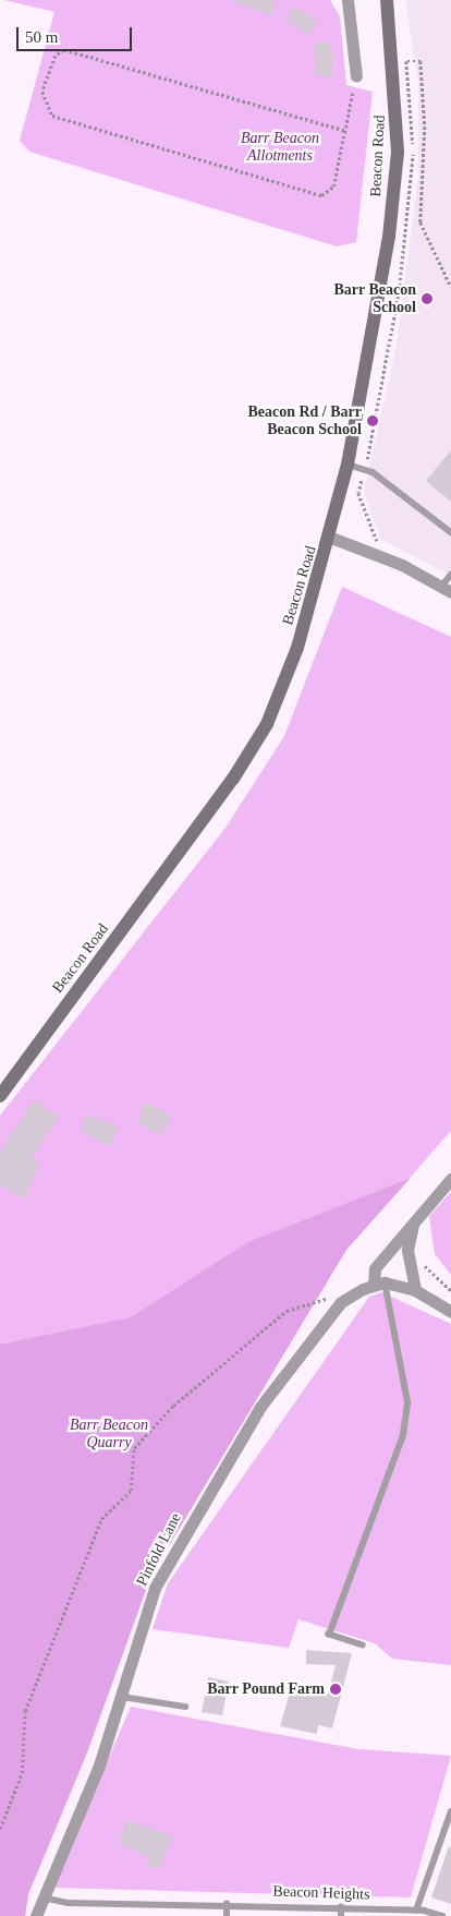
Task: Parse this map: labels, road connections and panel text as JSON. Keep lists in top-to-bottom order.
{
  "streets": {
    "main road": ["Beacon Road"],
    "street": ["Pinfold Lane"],
    "lane": ["Beacon Heights"]
  },
  "crossings": [
    ["Pinfold Lane", "Beacon Heights"]
  ],
  "parks": ["Barr Beacon Allotments", "Barr Beacon Quarry"],
  "places": ["Barr Beacon School", "Beacon Rd / Barr Beacon School", "Barr Pound Farm"],
  "scale_bar": "50 m"
}
